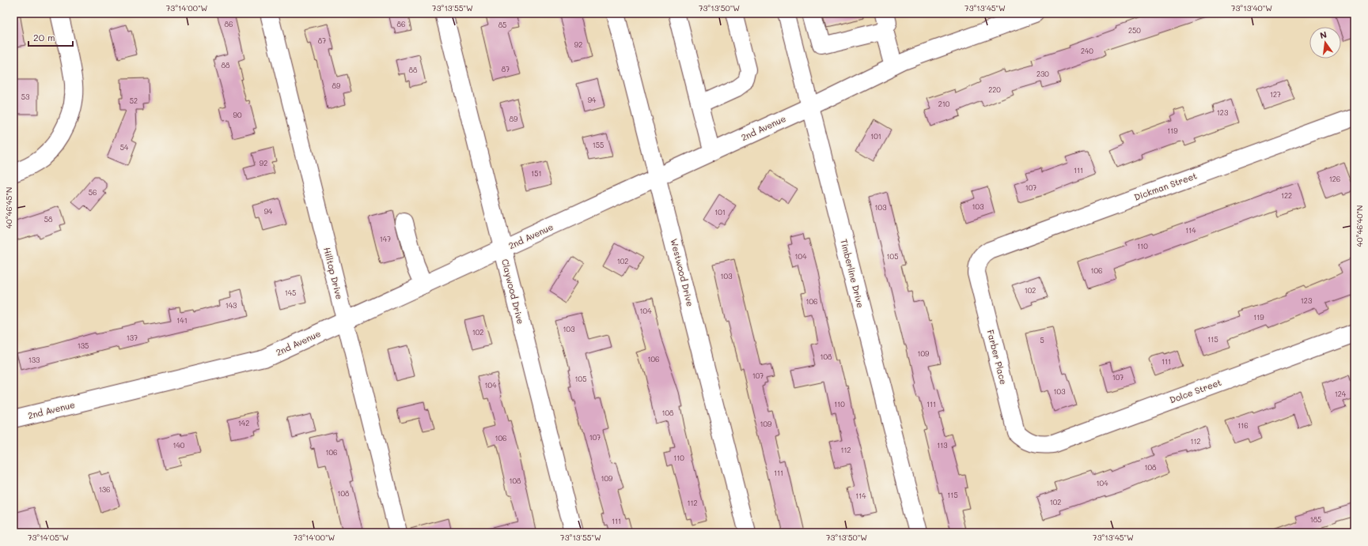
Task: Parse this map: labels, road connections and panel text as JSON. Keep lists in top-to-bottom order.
{
  "streets": {
    "street": [
      "2nd Avenue",
      "Dickman Street",
      "Westwood Drive",
      "Hilltop Drive",
      "Timberline Drive",
      "Claywood Drive",
      "Farber Place",
      "Dolce Street"
    ]
  },
  "crossings": [
    ["2nd Avenue", "Westwood Drive"],
    ["2nd Avenue", "Hilltop Drive"],
    ["2nd Avenue", "Timberline Drive"],
    ["2nd Avenue", "Claywood Drive"],
    ["Dickman Street", "Farber Place"],
    ["Farber Place", "Dolce Street"]
  ],
  "house_numbers": [
    "86",
    "86",
    "85",
    "250",
    "87",
    "92",
    "240",
    "88",
    "87",
    "88",
    "230",
    "89",
    "220",
    "127",
    "53",
    "94",
    "52",
    "210",
    "123",
    "90",
    "89",
    "119",
    "101",
    "155",
    "54",
    "92",
    "111",
    "151",
    "126",
    "107",
    "56",
    "122",
    "103",
    "103",
    "94",
    "101",
    "58",
    "114",
    "147",
    "110",
    "104",
    "105",
    "102",
    "106",
    "103",
    "102",
    "145",
    "123",
    "106",
    "143",
    "104",
    "119",
    "141",
    "103",
    "102",
    "137",
    "115",
    "5",
    "135",
    "109",
    "108",
    "106",
    "133",
    "111",
    "107",
    "107",
    "105",
    "104",
    "103",
    "124",
    "110",
    "111",
    "108",
    "142",
    "109",
    "116",
    "107",
    "106",
    "112",
    "140",
    "113",
    "112",
    "106",
    "110",
    "108",
    "111",
    "109",
    "108",
    "104",
    "136",
    "108",
    "115",
    "114",
    "102",
    "112",
    "185",
    "111"
  ],
  "scale_bar": "20 m",
  "north": "top",
  "coordinates": [
    "73°14'00\"W",
    "73°13'55\"W",
    "73°13'50\"W",
    "73°13'45\"W",
    "73°13'40\"W",
    "40°46'45\"N",
    "40°46'40\"N",
    "73°14'05\"W"
  ]
}
